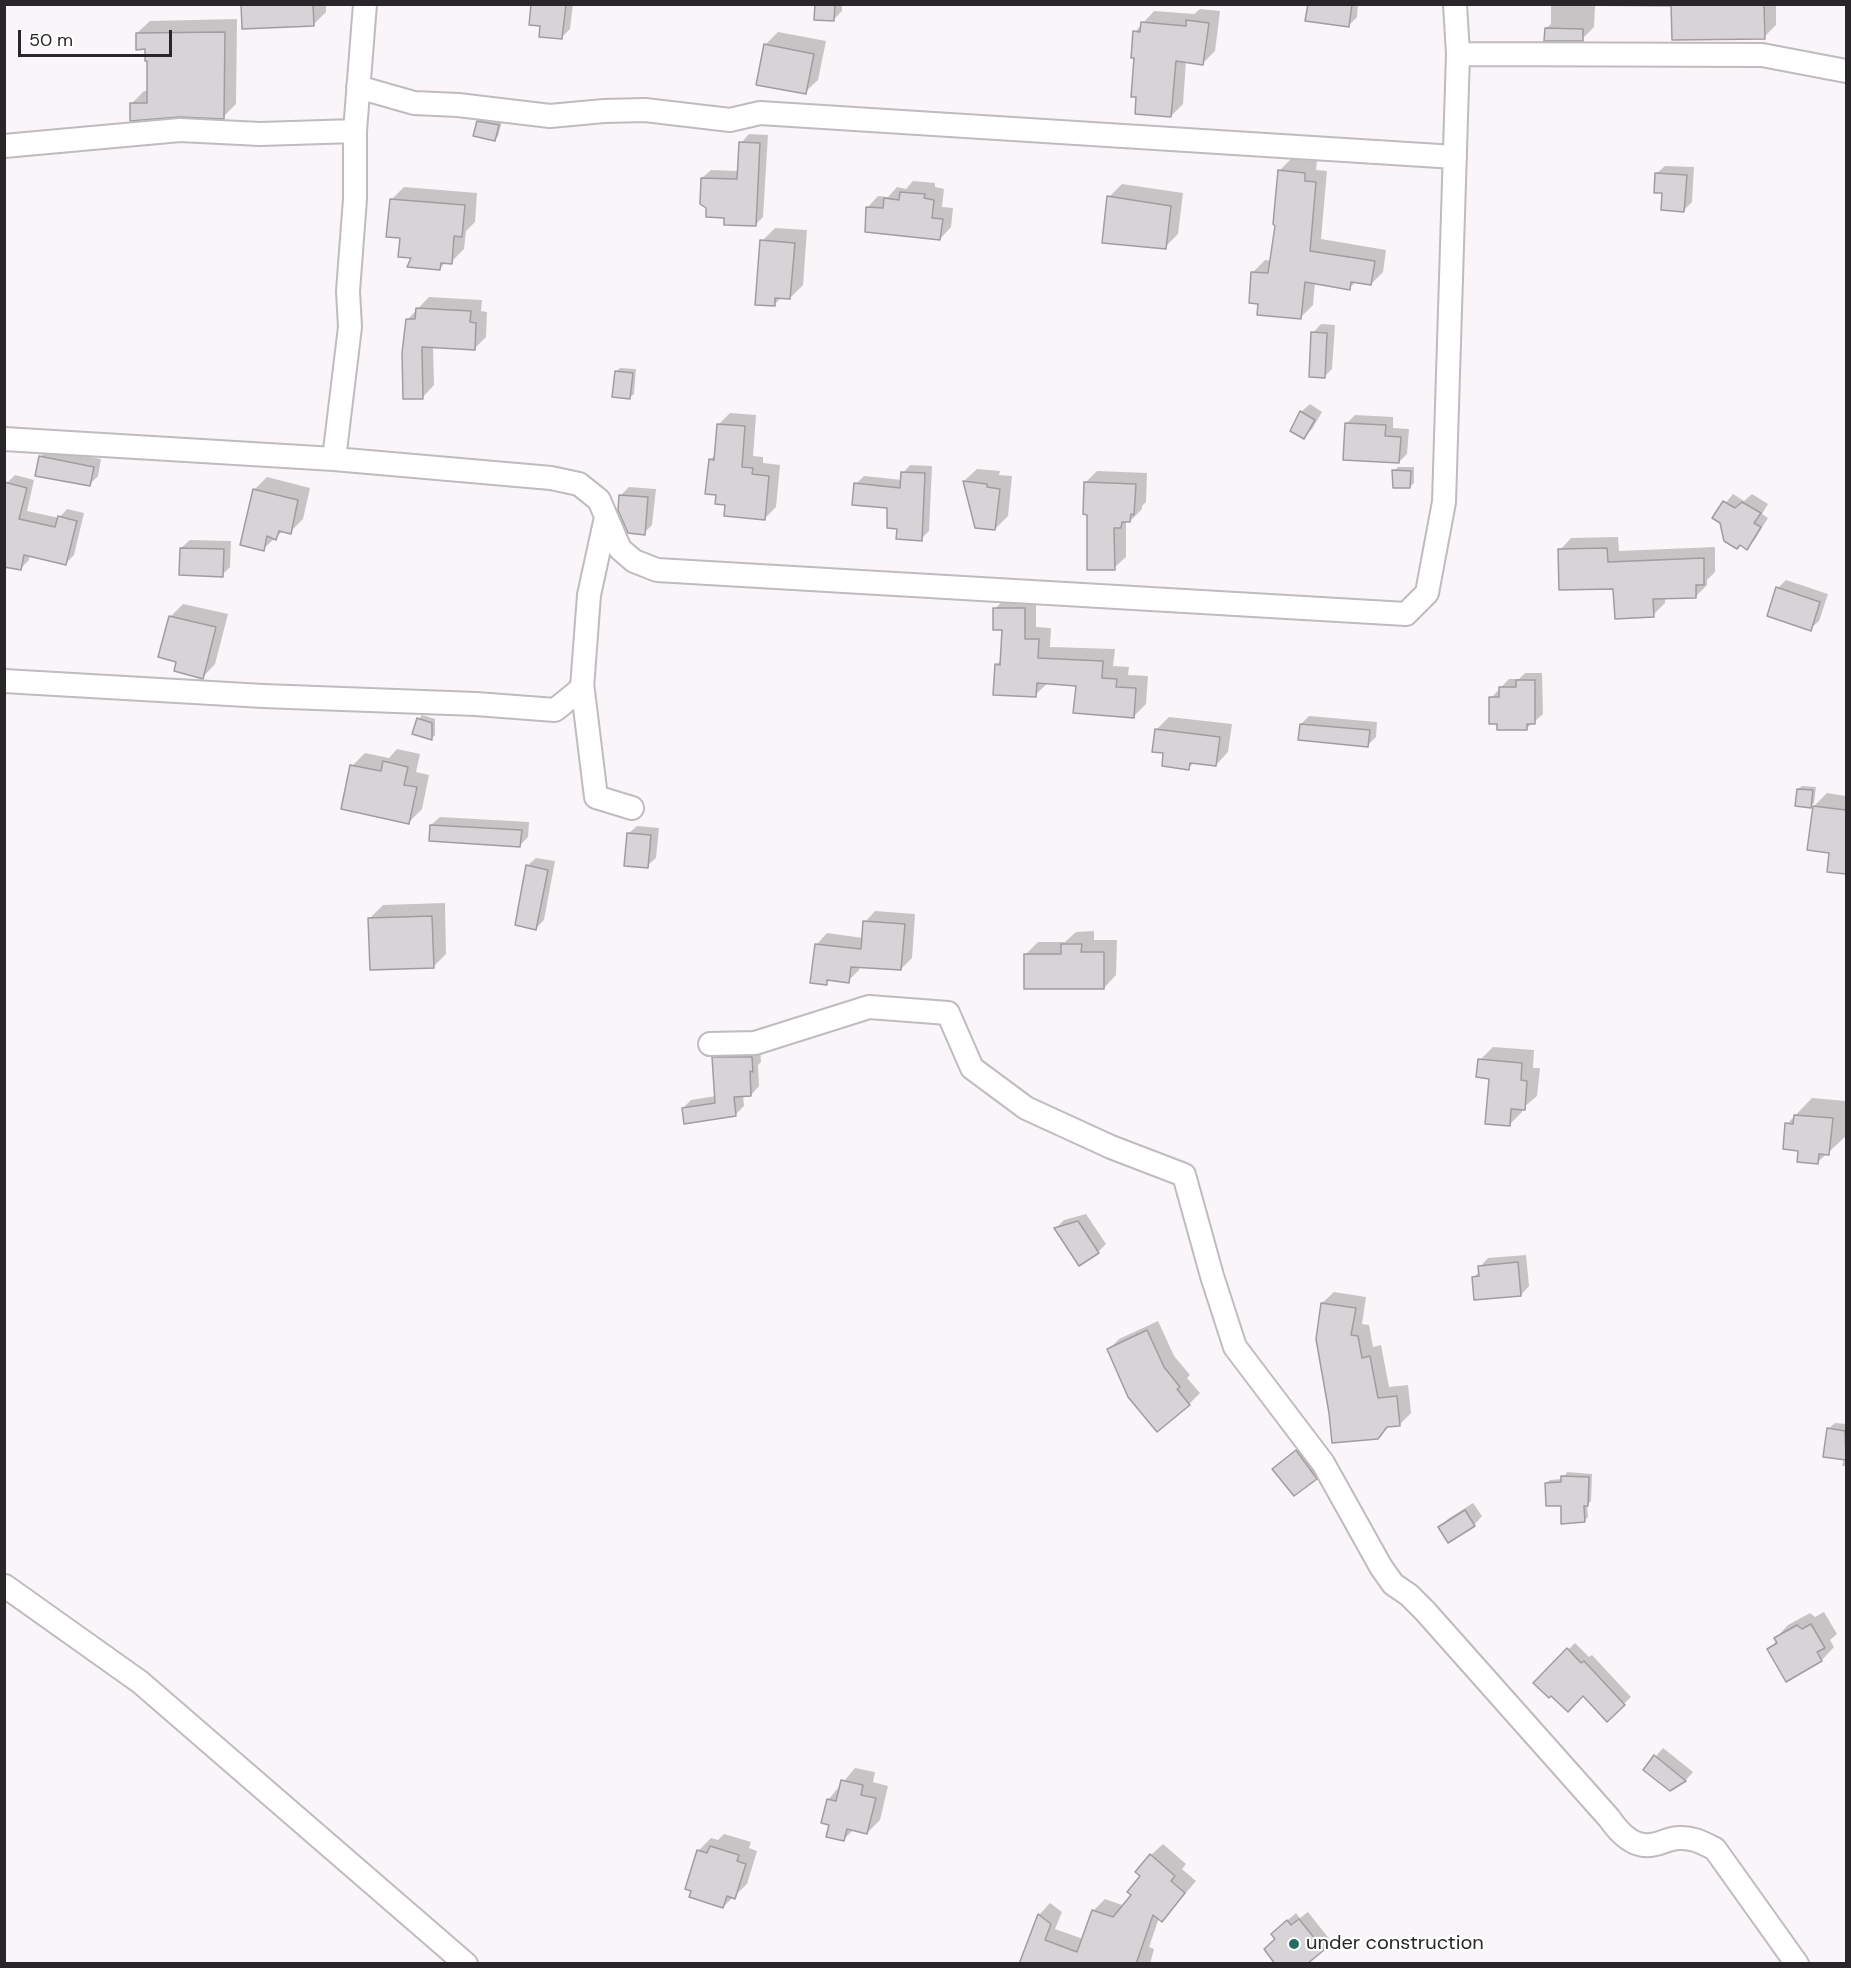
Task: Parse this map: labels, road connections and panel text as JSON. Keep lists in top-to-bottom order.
{
  "places": ["under construction"],
  "scale_bar": "50 m"
}
